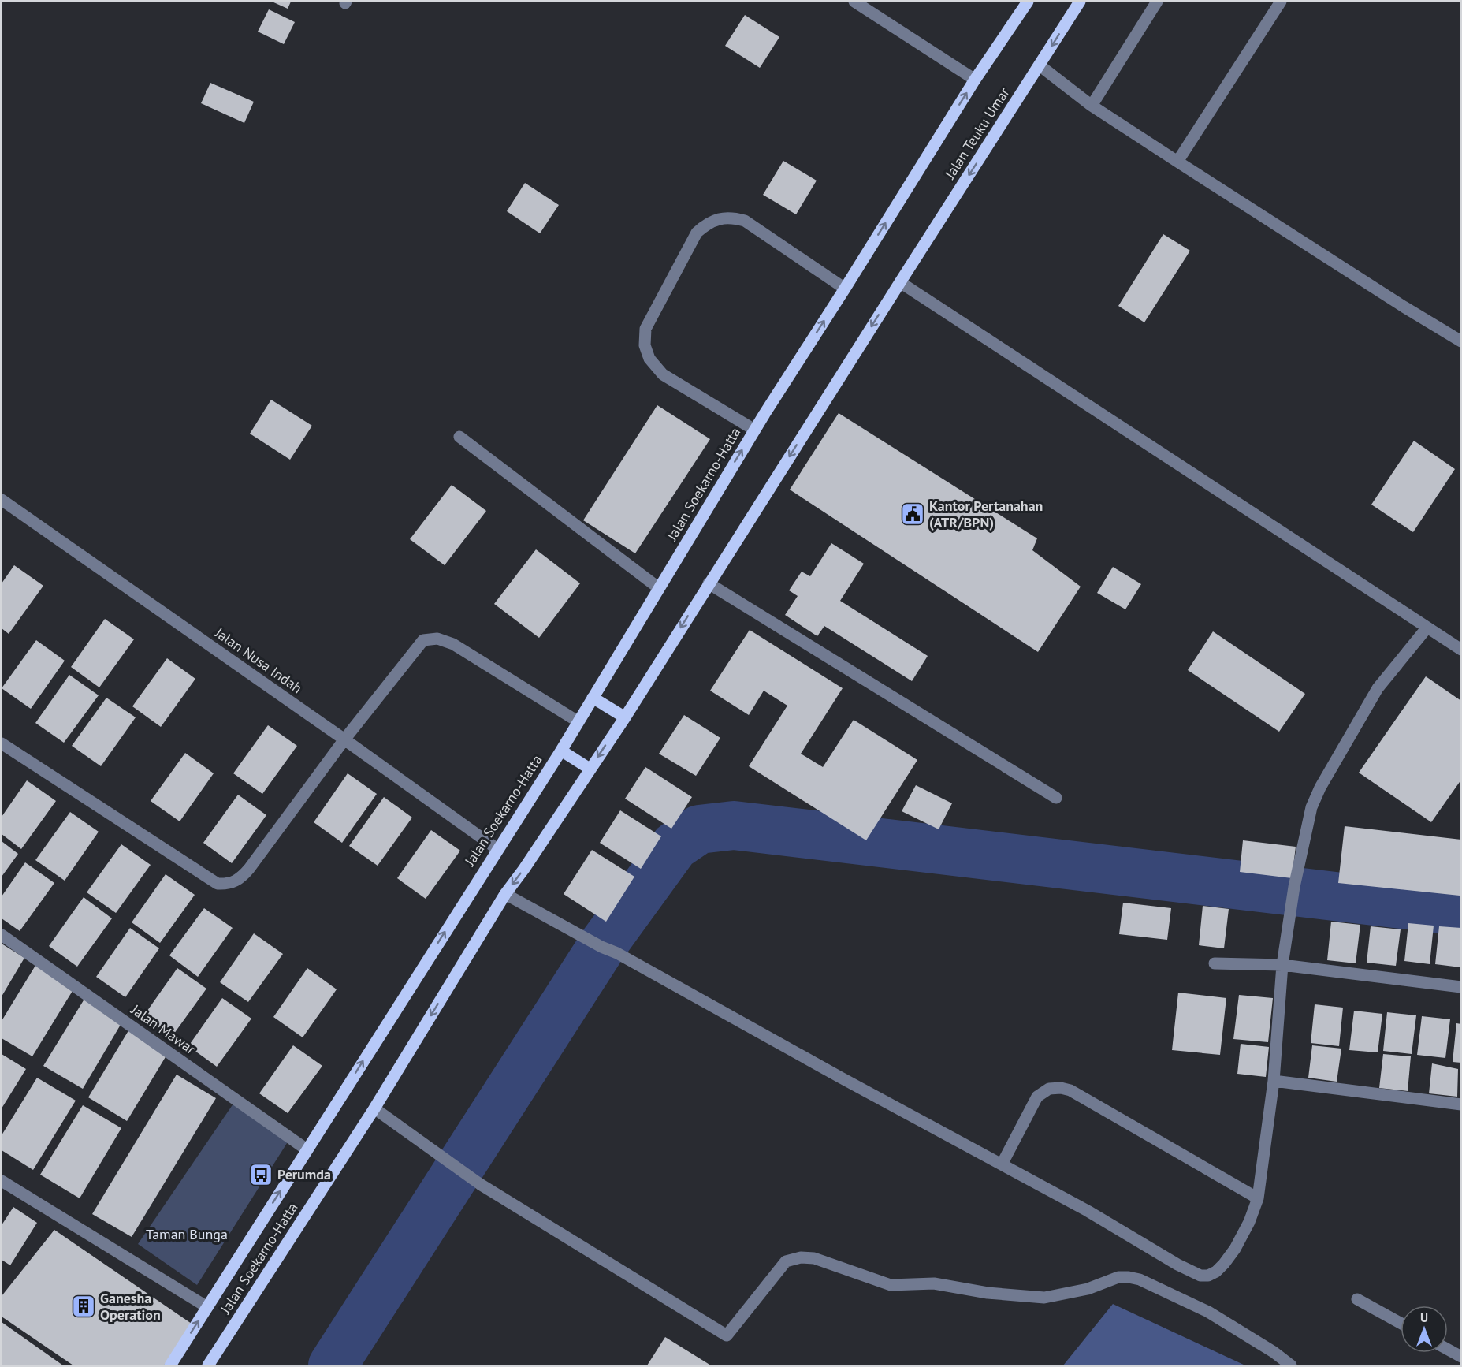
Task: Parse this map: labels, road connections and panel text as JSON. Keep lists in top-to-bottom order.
{
  "streets": {
    "main road": ["Jalan Teuku Umar", "Jalan Soekarno-Hatta"],
    "street": ["Jalan Nusa Indah", "Jalan Mawar"]
  },
  "crossings": [
    ["Jalan Teuku Umar", "Jalan Soekarno-Hatta"],
    ["Jalan Soekarno-Hatta", "Jalan Nusa Indah"],
    ["Jalan Soekarno-Hatta", "Jalan Mawar"]
  ],
  "parks": ["Taman Bunga"],
  "places": {
    "public building": ["Kantor Pertanahan (ATR/BPN)"],
    "bus stop": ["Perumda"],
    "building": ["Ganesha Operation"]
  },
  "north": "top"
}
